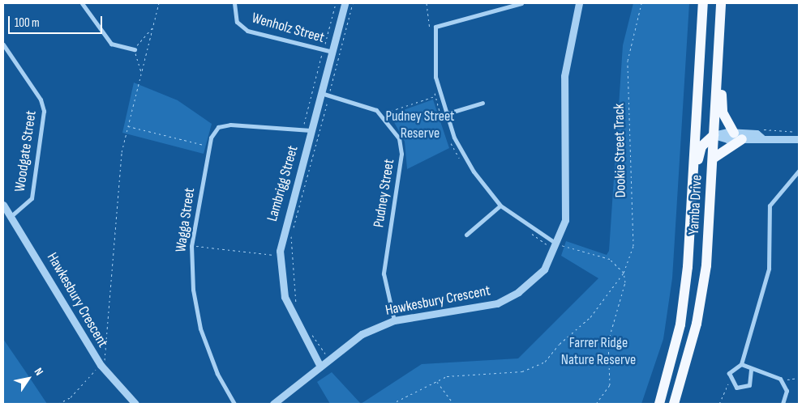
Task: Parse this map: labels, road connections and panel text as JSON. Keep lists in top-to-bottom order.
{
  "streets": {
    "main road": ["Yamba Drive"],
    "street": [
      "Wenholz Street",
      "Woodgate Street",
      "Lambrigg Street",
      "Pudney Street",
      "Wagga Street",
      "Hawkesbury Crescent"
    ],
    "path": ["Dookie Street Track"]
  },
  "crossings": [
    ["Wenholz Street", "Lambrigg Street"],
    ["Woodgate Street", "Hawkesbury Crescent"],
    ["Lambrigg Street", "Pudney Street"],
    ["Lambrigg Street", "Wagga Street"],
    ["Lambrigg Street", "Hawkesbury Crescent"],
    ["Pudney Street", "Hawkesbury Crescent"]
  ],
  "parks": ["Pudney Street Reserve", "Farrer Ridge Nature Reserve"],
  "scale_bar": "100 m",
  "north": "top right"
}
